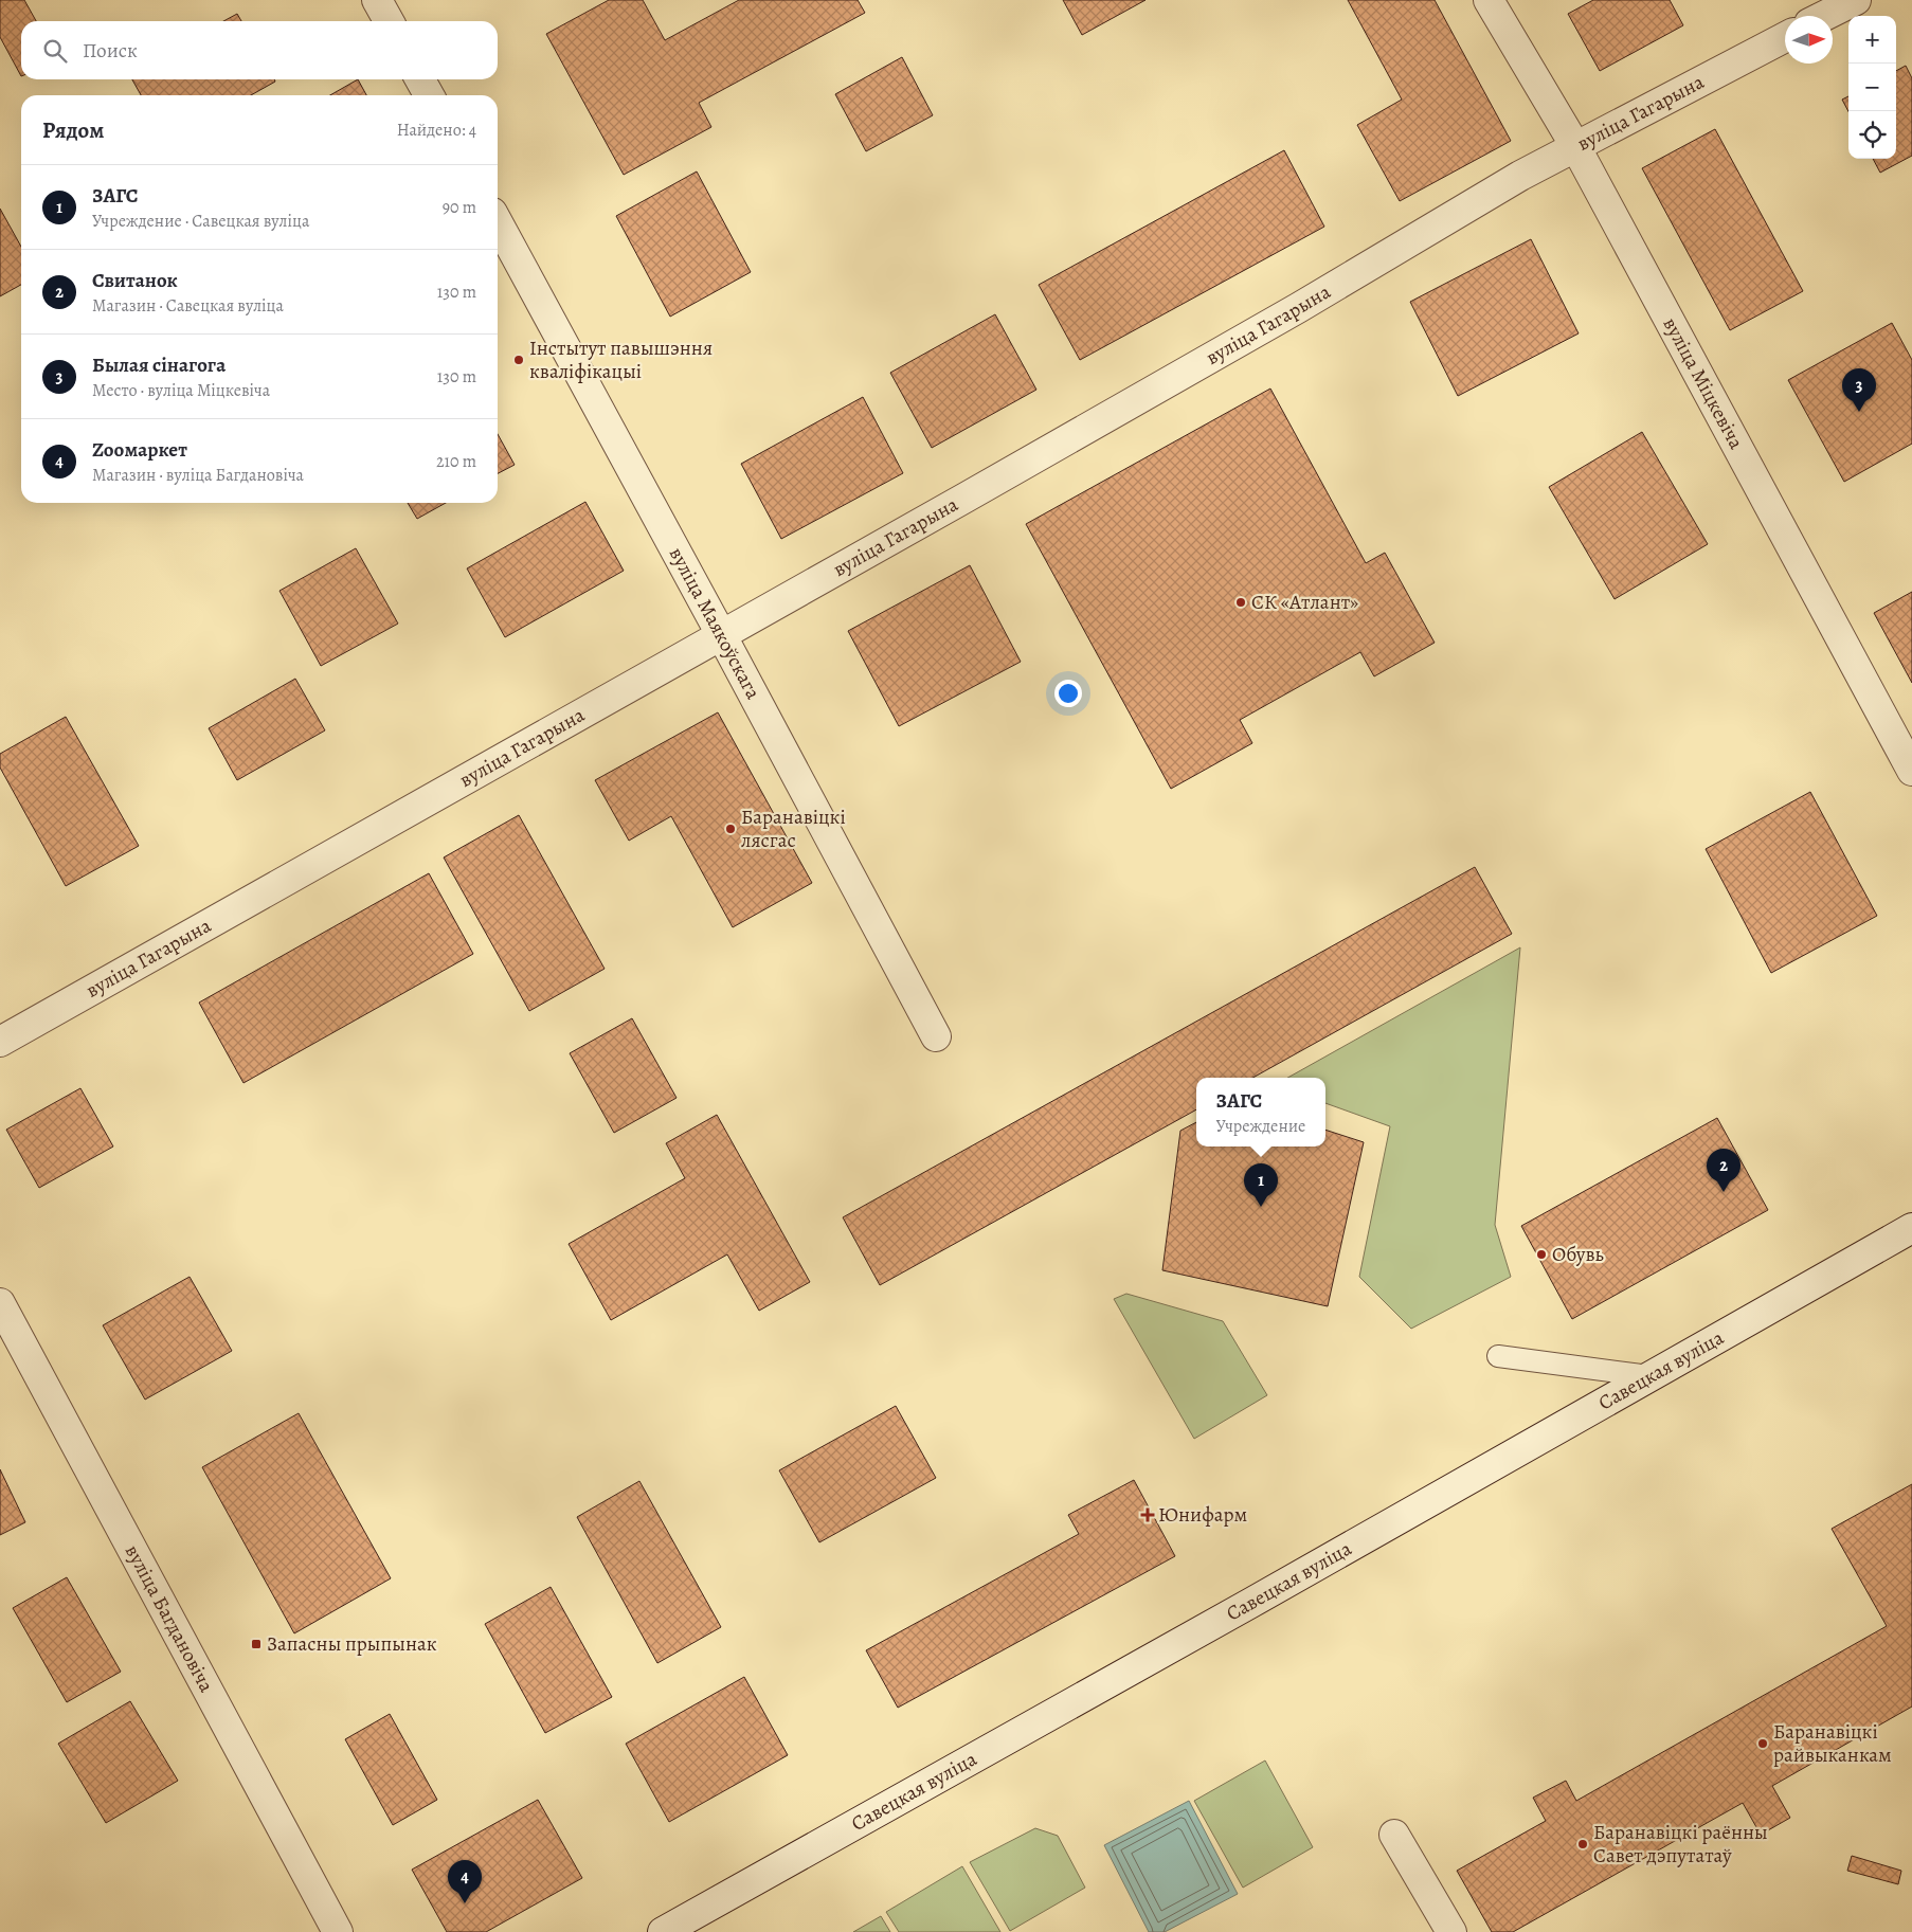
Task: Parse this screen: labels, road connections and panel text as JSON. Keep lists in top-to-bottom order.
{
  "streets": {
    "street": [
      "вуліца Гагарына",
      "вуліца Міцкевіча",
      "вуліца Маякоўскага",
      "Савецкая вуліца",
      "вуліца Багдановіча"
    ]
  },
  "crossings": [
    ["вуліца Гагарына", "вуліца Міцкевіча"],
    ["вуліца Гагарына", "вуліца Маякоўскага"]
  ],
  "places": {
    "other": [
      "Інстытут павышэння кваліфікацыі",
      "СК «Атлант»",
      "Баранавіцкі лясгас",
      "Обувь",
      "Баранавіцкі райвыканкам",
      "Баранавіцкі раённы Савет дэпутатаў"
    ],
    "health": ["Юнифарм"],
    "transit": ["Запасны прыпынак"]
  },
  "north": "right",
  "page": {
    "map_buttons": ["+", "−"],
    "search": "Поиск",
    "heading": ["Рядом", "Найдено: 4"],
    "list": [
      {
        "mark": "1",
        "name": "ЗАГС",
        "note": "Учреждение · Савецкая вуліца",
        "value": "90 m"
      },
      {
        "mark": "2",
        "name": "Свитанок",
        "note": "Магазин · Савецкая вуліца",
        "value": "130 m"
      },
      {
        "mark": "3",
        "name": "Былая сінагога",
        "note": "Место · вуліца Міцкевіча",
        "value": "130 m"
      },
      {
        "mark": "4",
        "name": "Zooмаркет",
        "note": "Магазин · вуліца Багдановіча",
        "value": "210 m"
      }
    ],
    "pins": [
      "3",
      "2",
      "1",
      "4"
    ],
    "popup": ["ЗАГС", "Учреждение"]
  }
}
